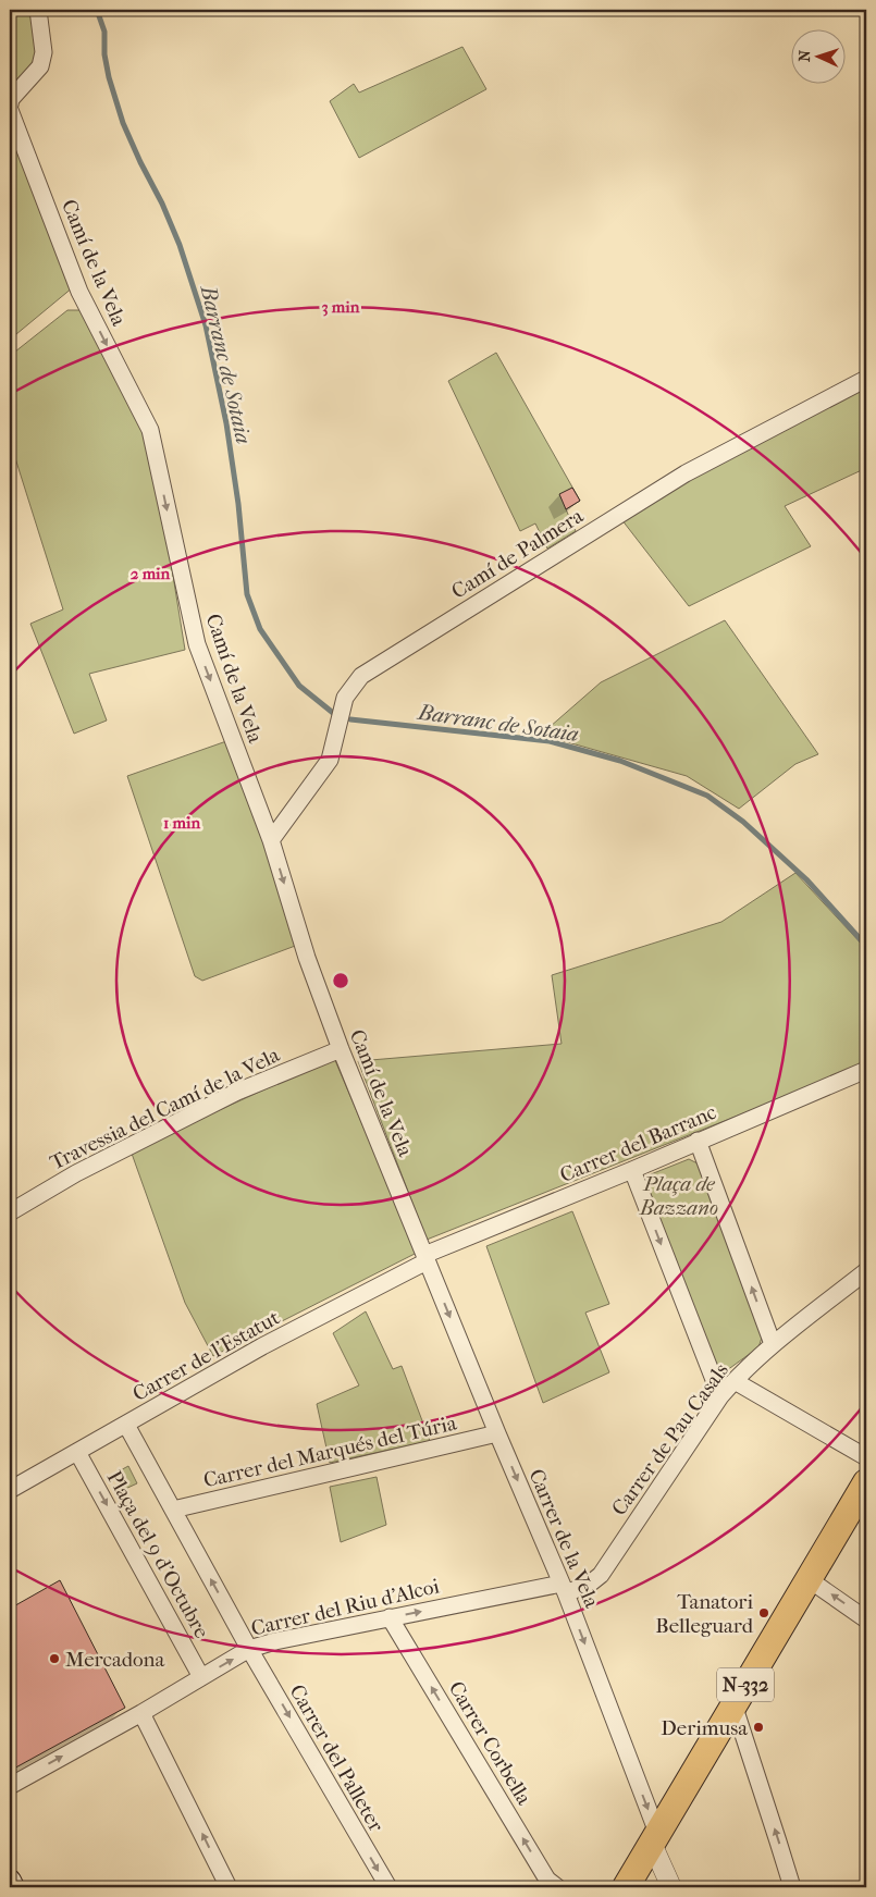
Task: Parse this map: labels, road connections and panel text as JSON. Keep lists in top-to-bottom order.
{
  "streets": {
    "highway": ["N-332"],
    "street": [
      "Camí de la Vela",
      "Camí de Palmera",
      "Travessia del Camí de la Vela",
      "Carrer del Barranc",
      "Carrer de l'Estatut",
      "Carrer de Pau Casals",
      "Carrer del Marqués del Túria",
      "Carrer de la Vela",
      "Plaça del 9 d'Octubre",
      "Carrer del Riu d'Alcoi",
      "Carrer Corbella",
      "Carrer del Palleter"
    ]
  },
  "crossings": [
    ["Camí de la Vela", "Camí de Palmera"],
    ["Camí de la Vela", "Travessia del Camí de la Vela"],
    ["Camí de la Vela", "Carrer del Barranc"],
    ["Camí de la Vela", "Carrer de l'Estatut"],
    ["Camí de la Vela", "Carrer de la Vela"],
    ["Carrer del Barranc", "Carrer de l'Estatut"],
    ["Carrer del Barranc", "Carrer de la Vela"],
    ["Carrer de l'Estatut", "Carrer de la Vela"],
    ["Carrer de l'Estatut", "Plaça del 9 d'Octubre"],
    ["Carrer de Pau Casals", "Carrer de la Vela"],
    ["Carrer de Pau Casals", "Carrer del Riu d'Alcoi"],
    ["Carrer del Marqués del Túria", "Carrer de la Vela"],
    ["Carrer del Marqués del Túria", "Plaça del 9 d'Octubre"],
    ["Carrer de la Vela", "Carrer del Riu d'Alcoi"],
    ["Carrer de la Vela", "N-332"],
    ["Plaça del 9 d'Octubre", "Carrer del Riu d'Alcoi"],
    ["Plaça del 9 d'Octubre", "Carrer del Palleter"],
    ["Carrer del Riu d'Alcoi", "Carrer Corbella"],
    ["Carrer del Riu d'Alcoi", "Carrer del Palleter"]
  ],
  "one_way": [
    "Camí de la Vela",
    "Carrer de la Vela",
    "Carrer del Riu d'Alcoi",
    "Carrer Corbella"
  ],
  "water": ["Barranc de Sotaia"],
  "parks": ["Plaça de Bazzano"],
  "places": ["Tanatori Belleguard", "Mercadona", "Derimusa"],
  "north": "left",
  "rings": ["3 min", "2 min", "1 min"]
}
